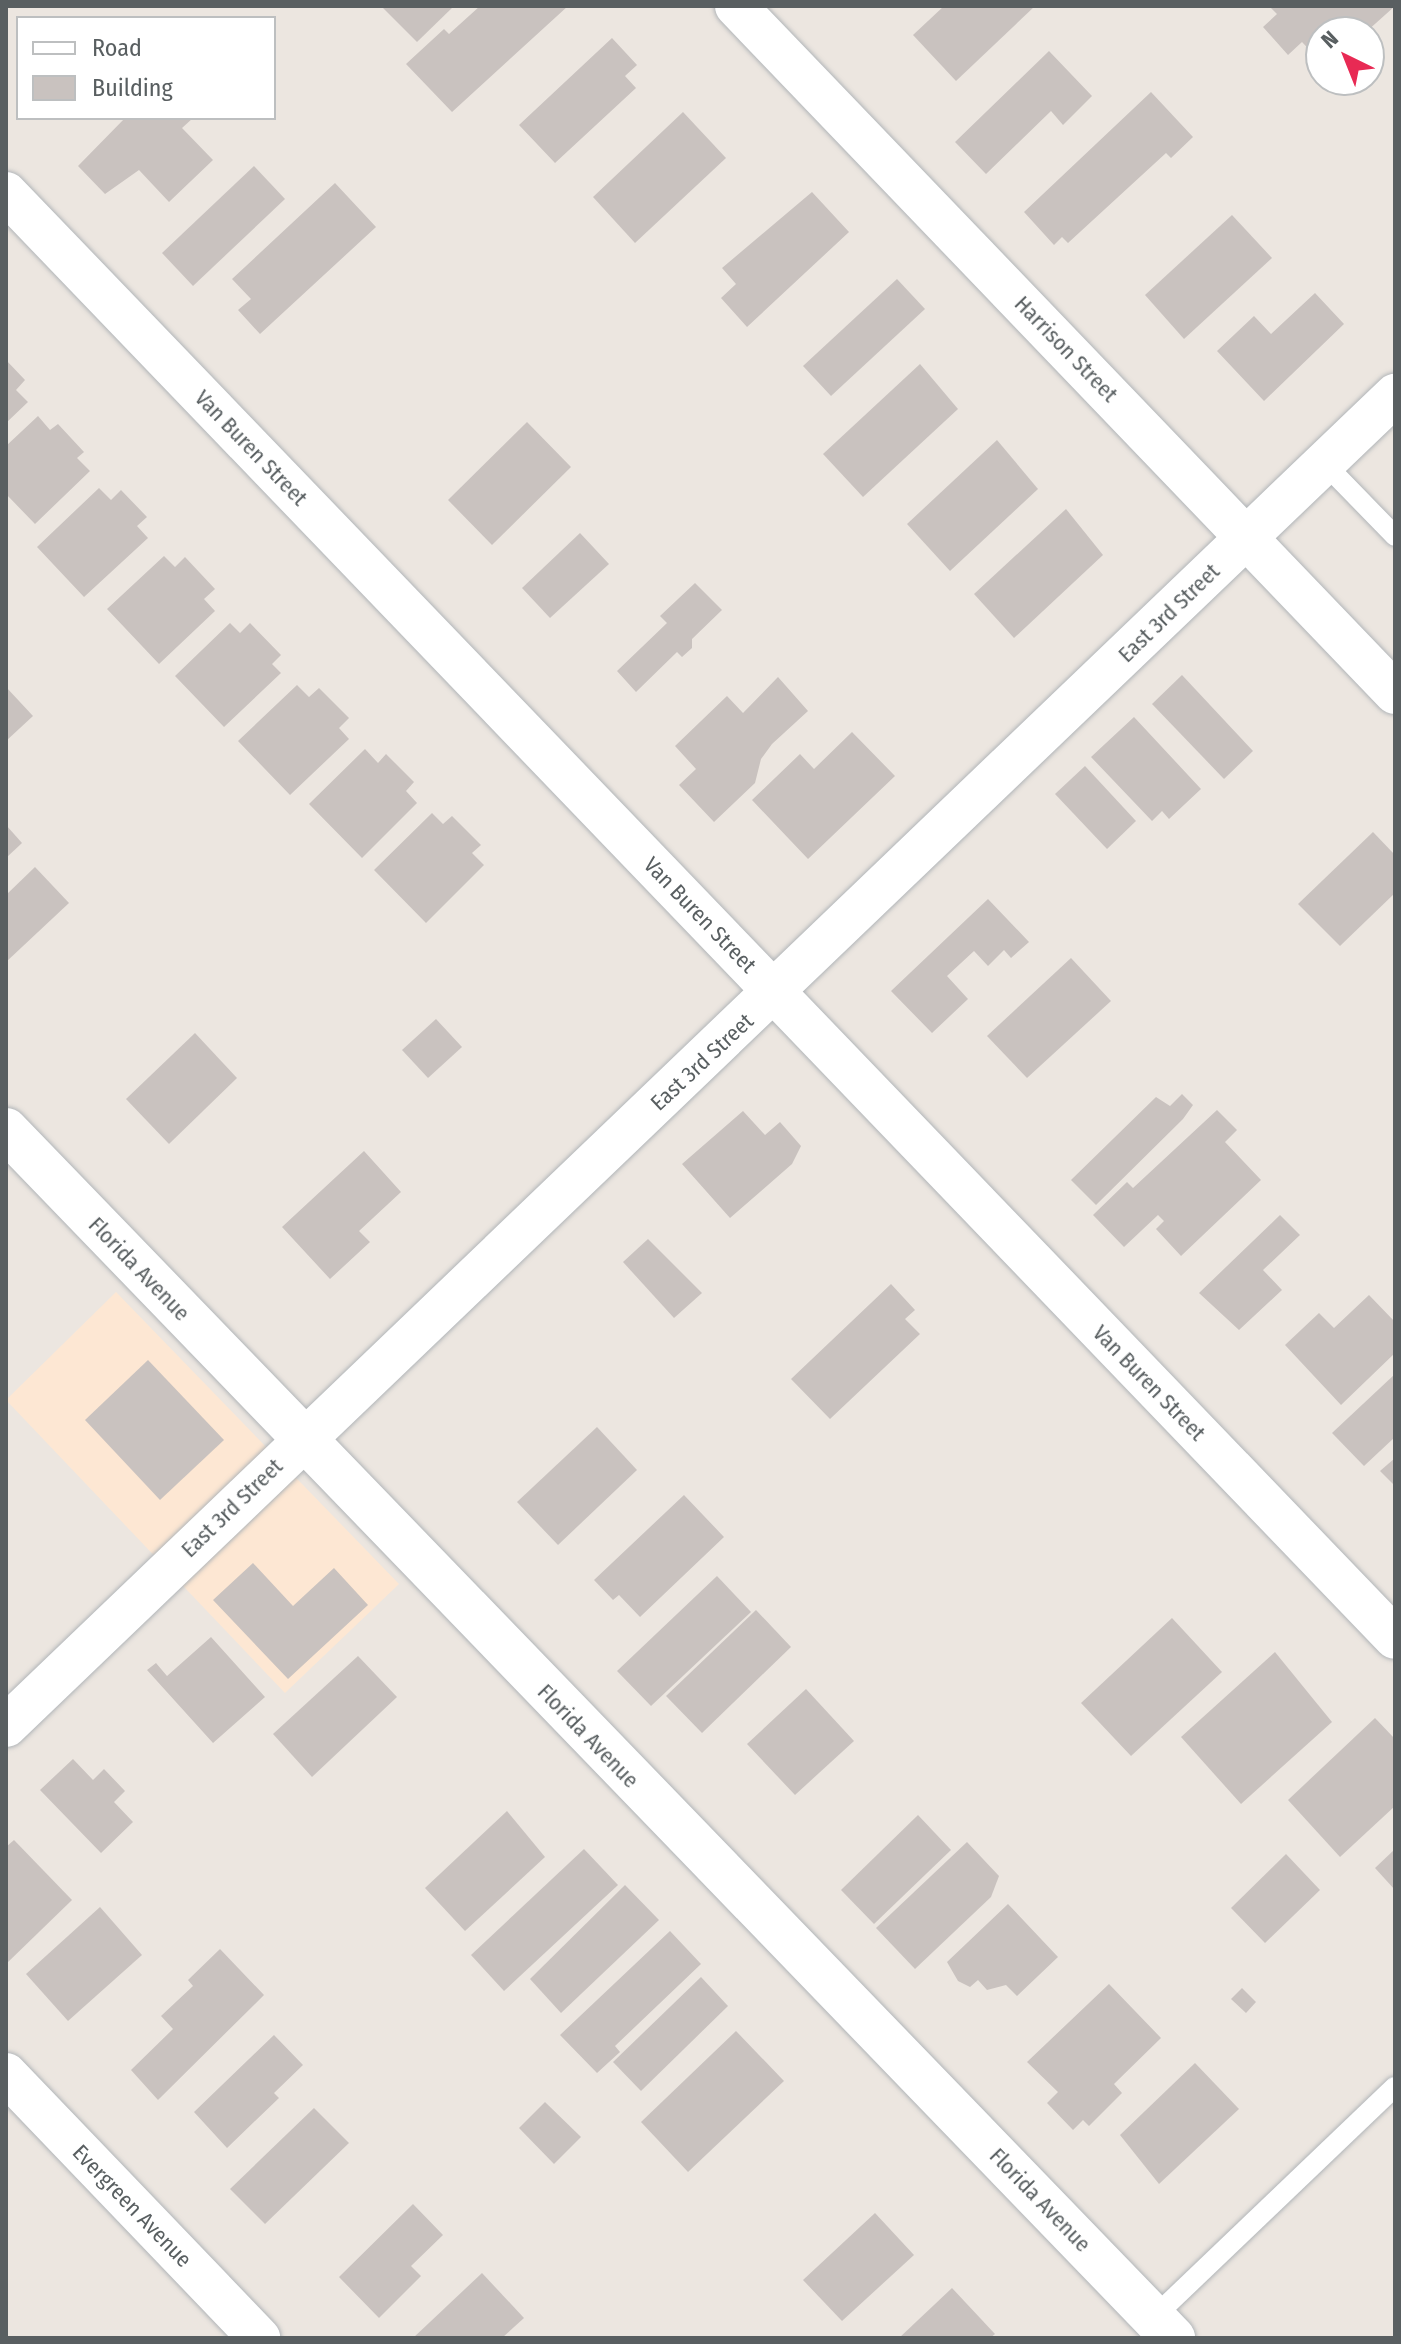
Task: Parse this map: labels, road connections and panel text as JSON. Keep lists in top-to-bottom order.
{
  "streets": {
    "street": [
      "Harrison Street",
      "Van Buren Street",
      "East 3rd Street",
      "Florida Avenue",
      "Evergreen Avenue"
    ]
  },
  "crossings": [
    ["Harrison Street", "East 3rd Street"],
    ["Van Buren Street", "East 3rd Street"],
    ["East 3rd Street", "Florida Avenue"]
  ],
  "legend": ["Road", "Building"],
  "north": "top left"
}
